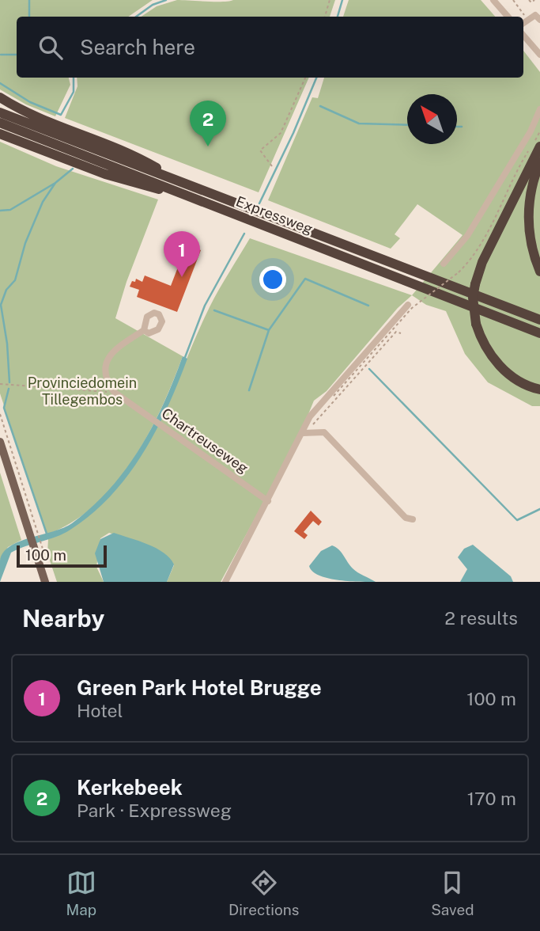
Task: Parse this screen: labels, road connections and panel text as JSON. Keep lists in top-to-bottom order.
{
  "streets": {
    "highway": ["Expressweg"],
    "street": ["Chartreuseweg"]
  },
  "parks": ["Provinciedomein Tillegembos"],
  "scale_bar": "100 m",
  "north": "top left",
  "page": {
    "search": "Search here",
    "pins": ["2", "1"],
    "scale": "100 m",
    "heading": ["Nearby", "2 results"],
    "list": [
      {
        "mark": "1",
        "name": "Green Park Hotel Brugge",
        "note": "Hotel",
        "value": "100 m"
      },
      {
        "mark": "2",
        "name": "Kerkebeek",
        "note": "Park · Expressweg",
        "value": "170 m"
      }
    ],
    "nav": ["Map", "Directions", "Saved"]
  }
}
